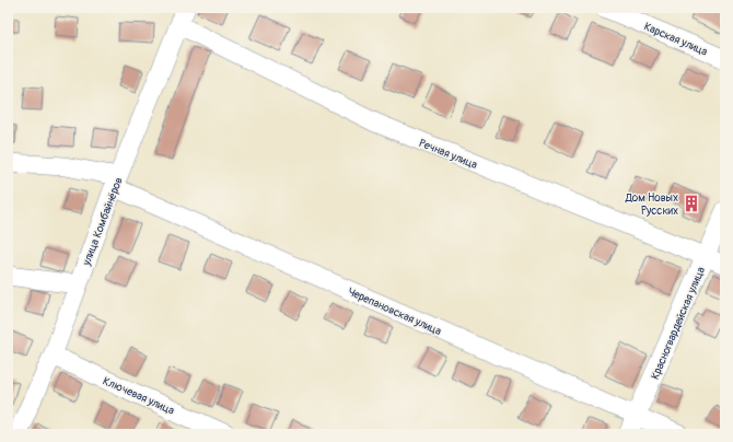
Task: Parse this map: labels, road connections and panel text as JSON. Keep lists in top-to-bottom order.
{
  "streets": {
    "street": [
      "Карская улица",
      "Речная улица",
      "улица Комбайнёров",
      "Черепановская улица",
      "Красногвардейская улица",
      "Ключевая улица"
    ]
  },
  "crossings": [
    ["Речная улица", "улица Комбайнёров"],
    ["Речная улица", "Красногвардейская улица"],
    ["улица Комбайнёров", "Черепановская улица"],
    ["улица Комбайнёров", "Ключевая улица"],
    ["Черепановская улица", "Красногвардейская улица"]
  ],
  "places": {
    "building": ["Дом Новых Русских"]
  }
}
